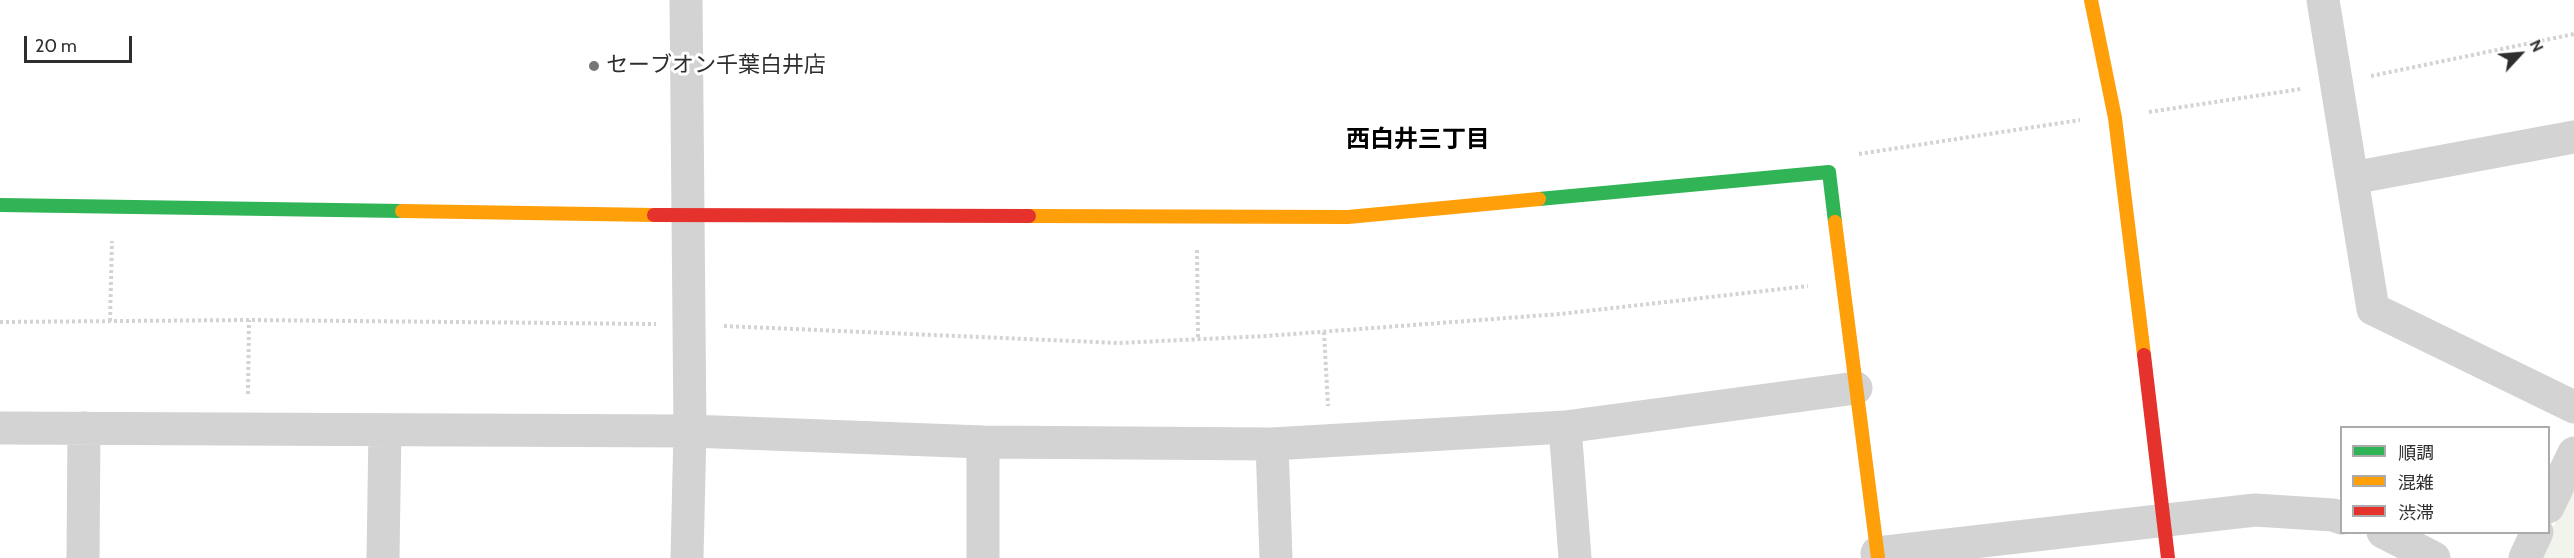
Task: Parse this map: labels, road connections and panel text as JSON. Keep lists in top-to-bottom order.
{
  "districts": ["西白井三丁目"],
  "places": ["セーブオン千葉白井店"],
  "legend": ["順調", "混雑", "渋滞"],
  "scale_bar": "20 m",
  "north": "top right"
}
